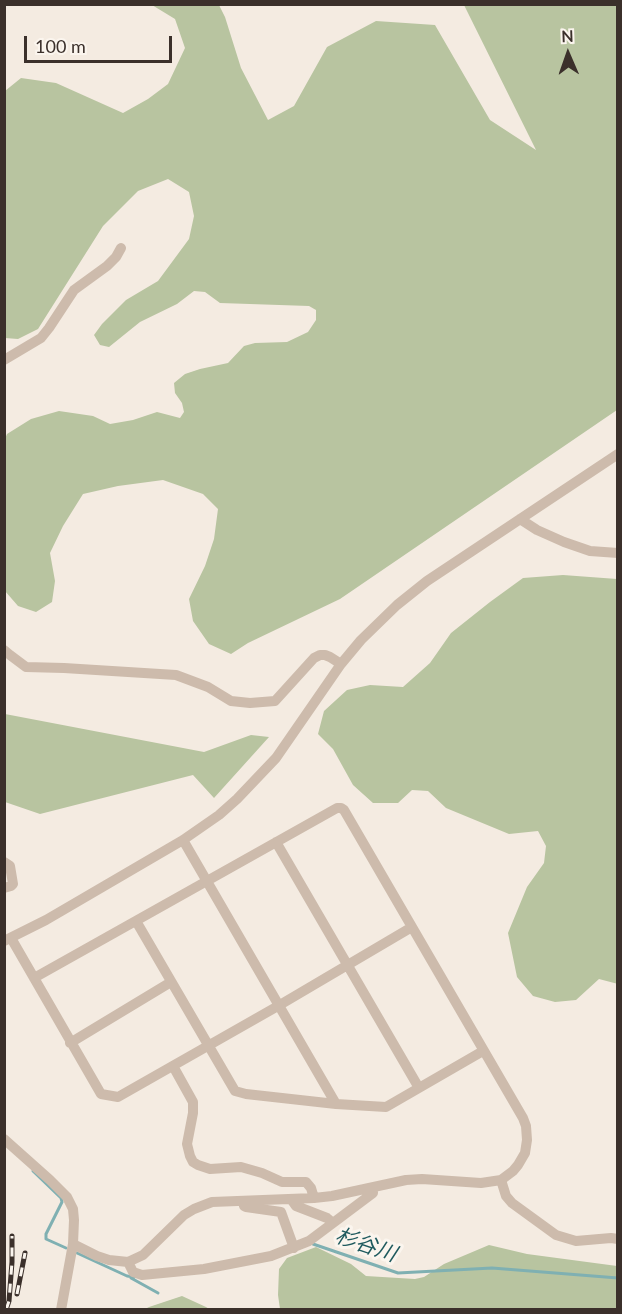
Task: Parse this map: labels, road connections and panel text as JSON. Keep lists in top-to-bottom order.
{
  "water": ["杉谷川"],
  "scale_bar": "100 m",
  "north": "top"
}
